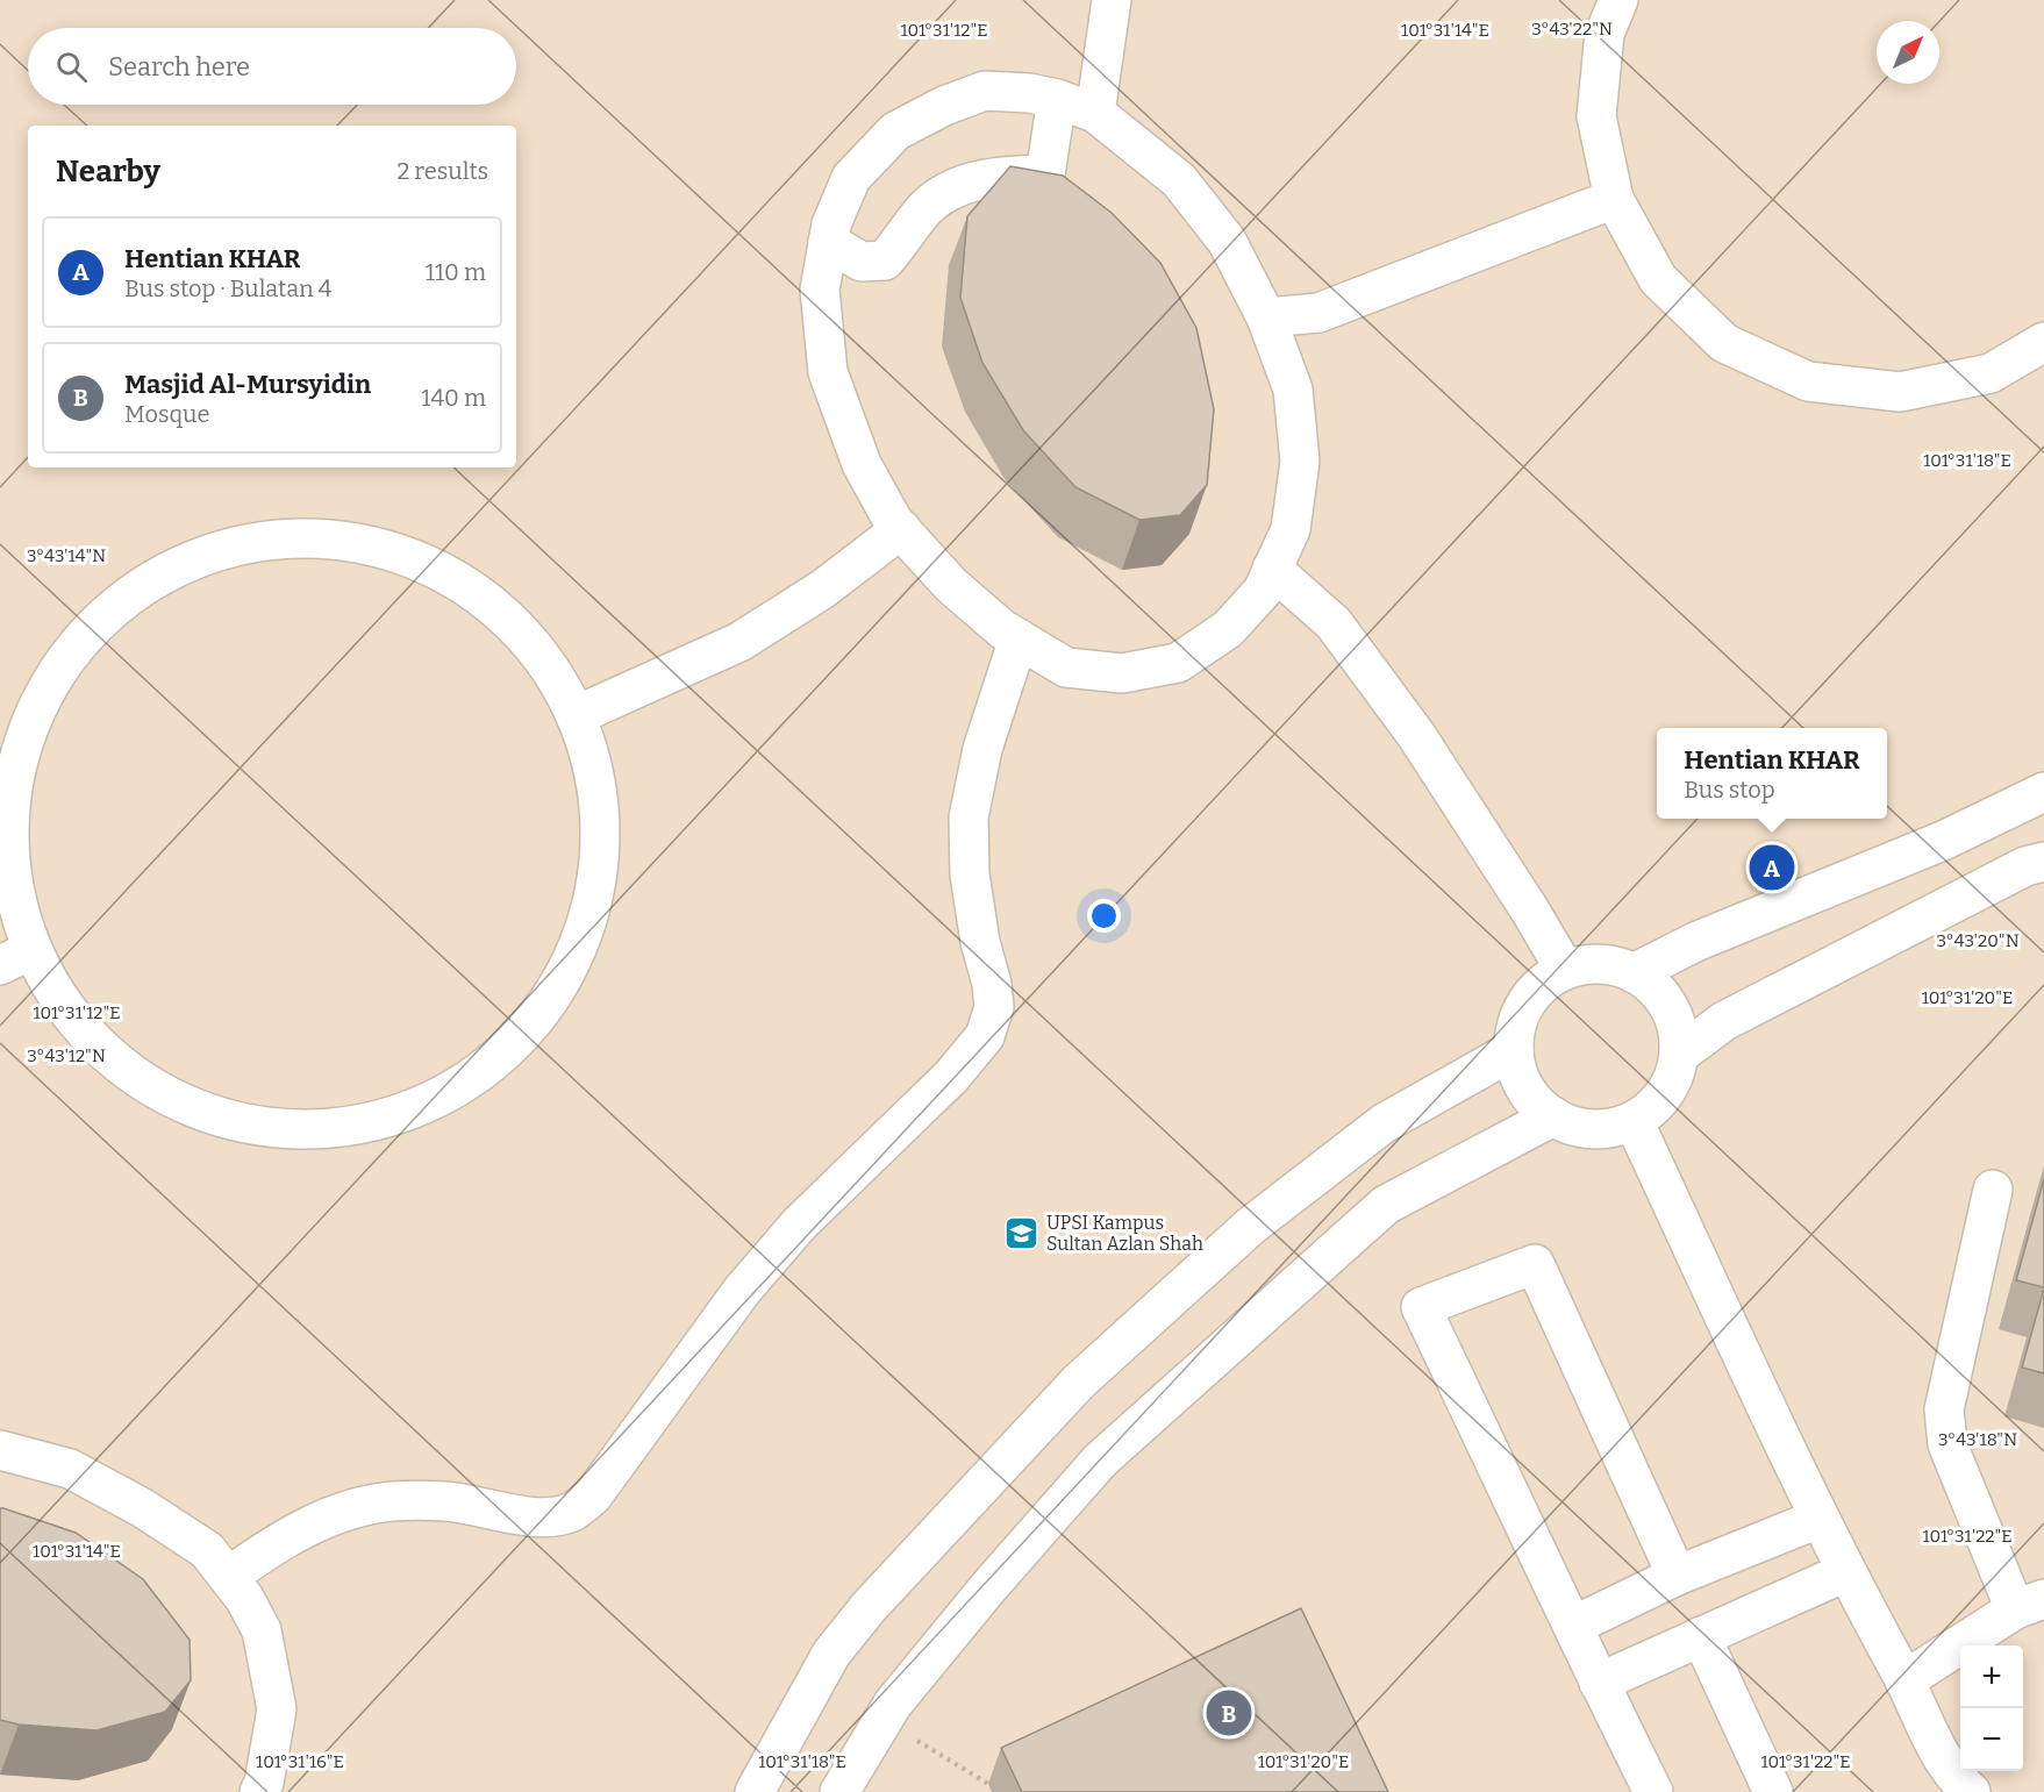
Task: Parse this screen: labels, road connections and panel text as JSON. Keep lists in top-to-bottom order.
{
  "places": {
    "school or university": ["UPSI Kampus Sultan Azlan Shah"]
  },
  "north": "top right",
  "page": {
    "search": "Search here",
    "heading": ["Nearby", "2 results"],
    "list": [
      {
        "mark": "A",
        "name": "Hentian KHAR",
        "note": "Bus stop · Bulatan 4",
        "value": "110 m"
      },
      {
        "mark": "B",
        "name": "Masjid Al-Mursyidin",
        "note": "Mosque",
        "value": "140 m"
      }
    ],
    "popup": ["Hentian KHAR", "Bus stop"],
    "pins": ["A", "B"],
    "map_buttons": ["+", "−"]
  },
  "coordinates": [
    "3°43'22\"N",
    "101°31'12\"E",
    "101°31'14\"E",
    "101°31'18\"E",
    "3°43'14\"N",
    "3°43'20\"N",
    "101°31'20\"E",
    "3°43'12\"N",
    "3°43'18\"N",
    "101°31'22\"E",
    "101°31'16\"E"
  ]
}
